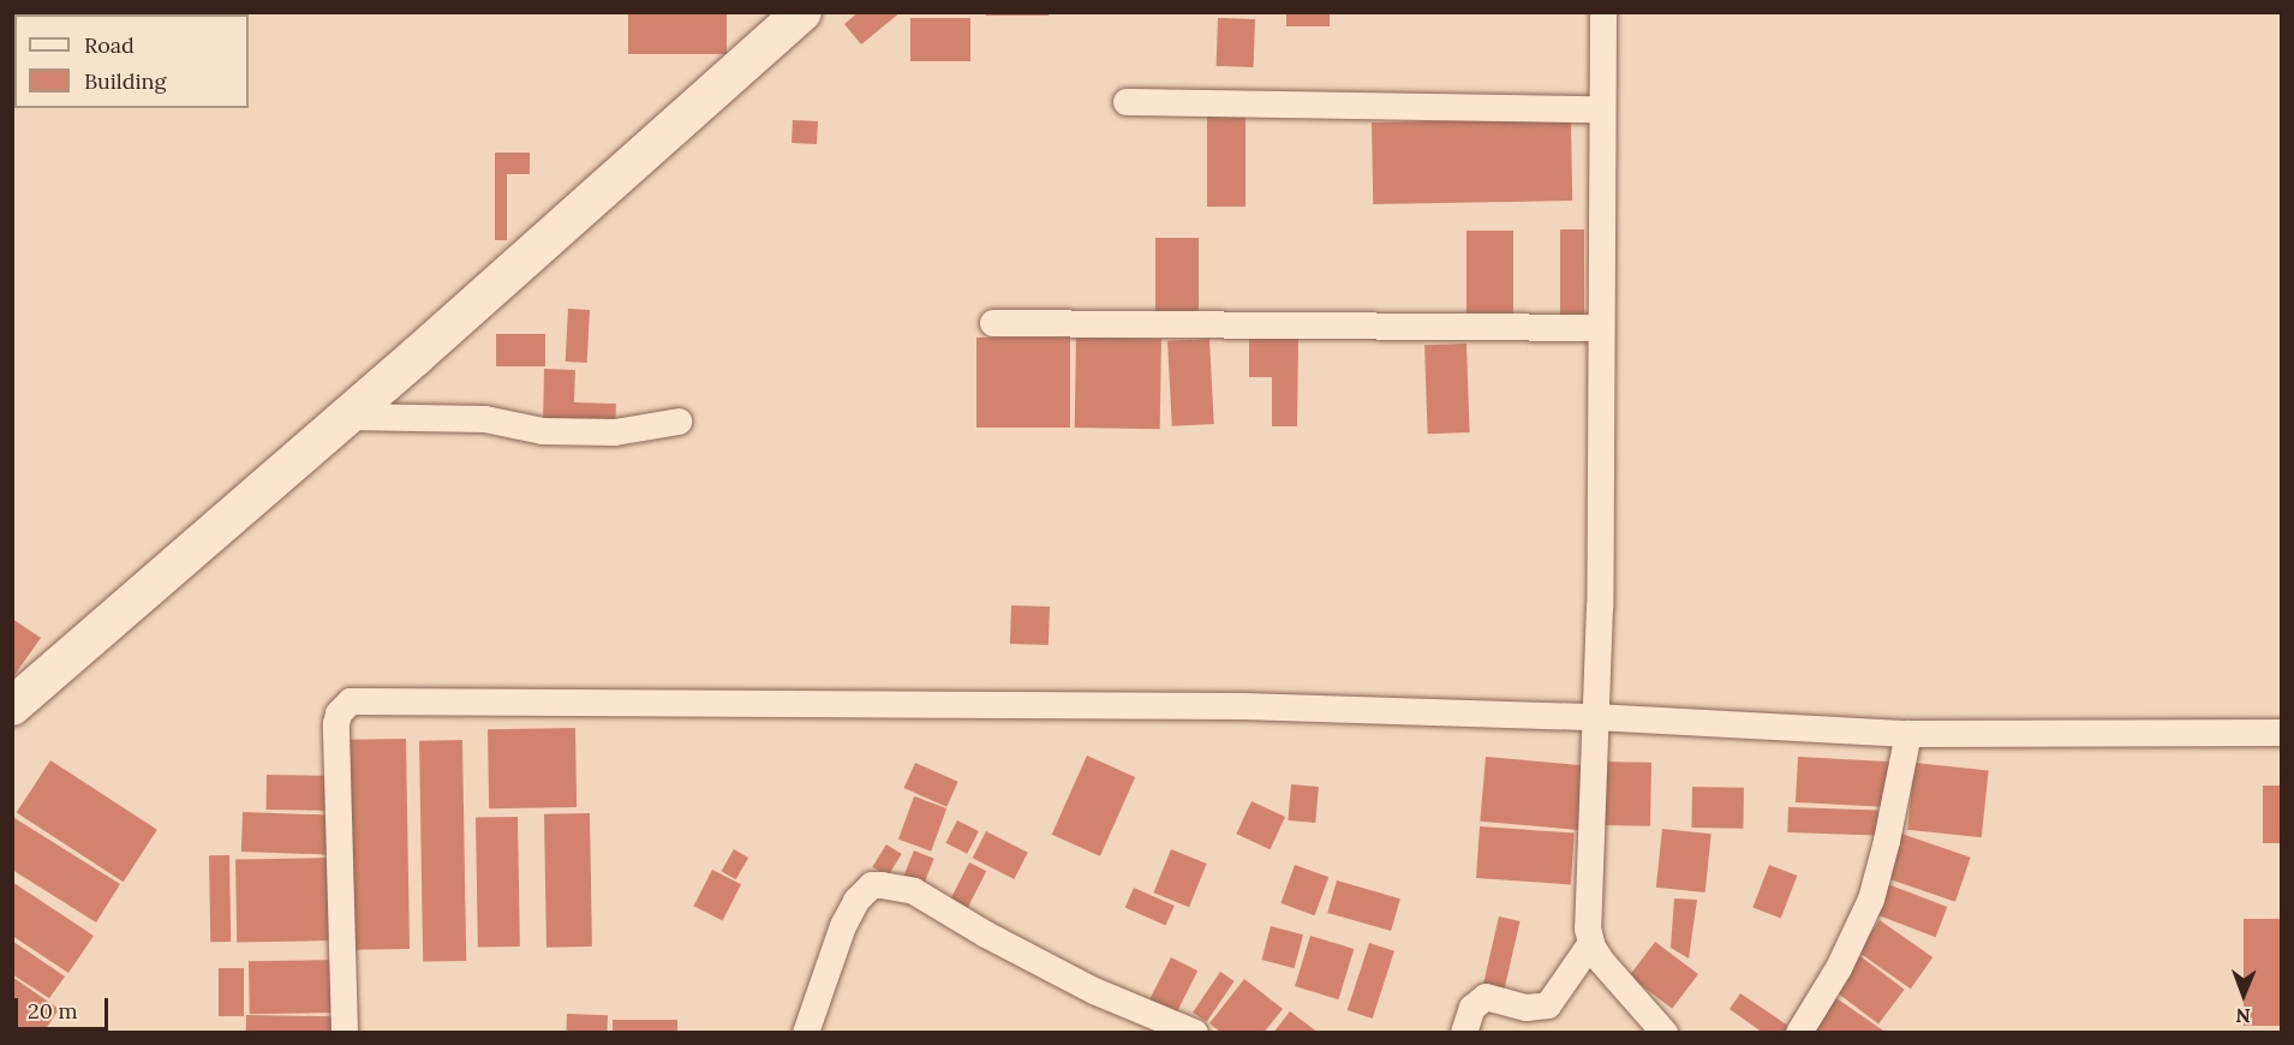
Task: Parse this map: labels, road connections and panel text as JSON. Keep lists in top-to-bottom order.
{
  "legend": ["Road", "Building"],
  "scale_bar": "20 m",
  "north": "bottom"
}
